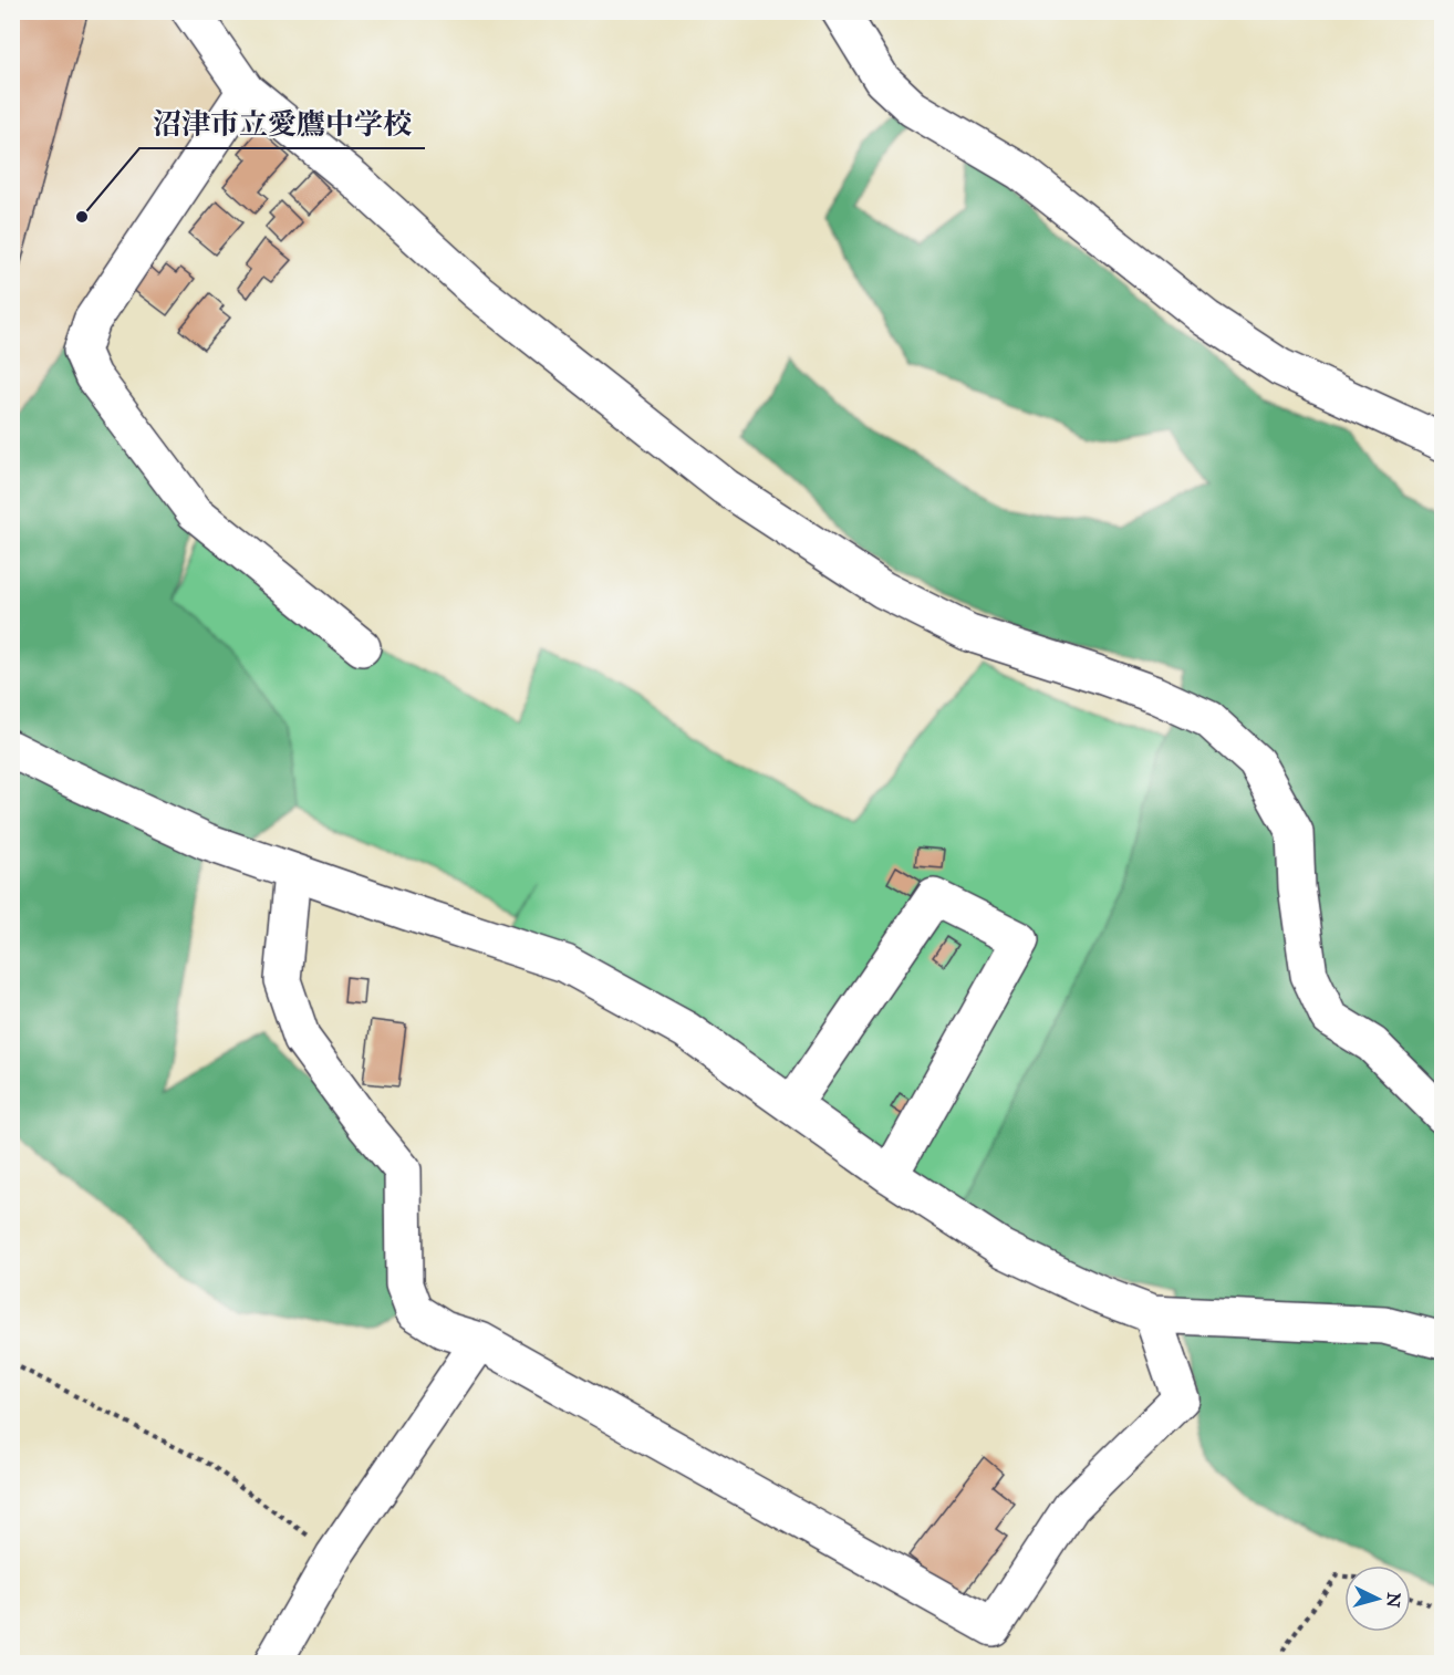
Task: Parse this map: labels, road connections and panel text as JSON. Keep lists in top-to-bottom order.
{
  "places": ["沼津市立愛鷹中学校"],
  "north": "right"
}
